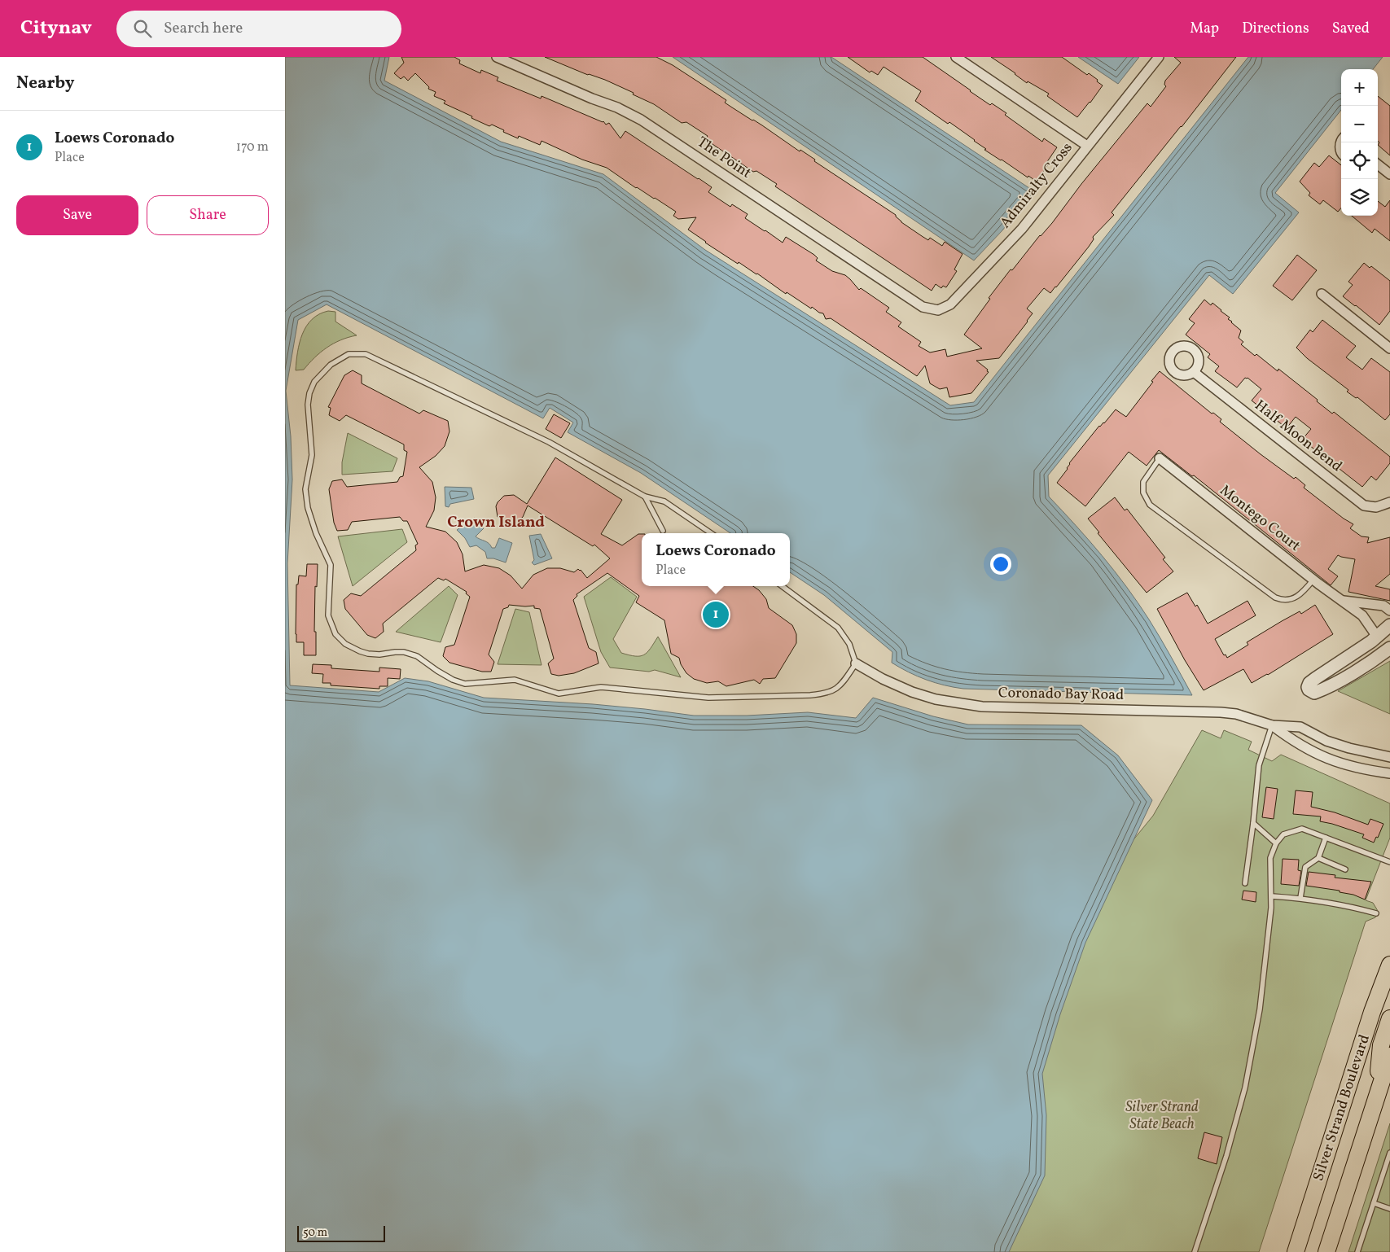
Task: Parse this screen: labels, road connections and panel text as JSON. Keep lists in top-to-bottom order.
{
  "streets": {
    "highway": ["Silver Strand Boulevard"],
    "street": [
      "The Point",
      "Admiralty Cross",
      "Half Moon Bend",
      "Montego Court",
      "Coronado Bay Road"
    ]
  },
  "crossings": [
    ["The Point", "Admiralty Cross"]
  ],
  "districts": ["Crown Island"],
  "parks": ["Silver Strand State Beach"],
  "scale_bar": "50 m",
  "page": {
    "header": "Citynav",
    "search": "Search here",
    "nav": ["Map", "Directions", "Saved"],
    "heading": "Nearby",
    "map_buttons": ["+", "−"],
    "list": [
      {
        "mark": "1",
        "name": "Loews Coronado",
        "note": "Place",
        "value": "170 m"
      }
    ],
    "buttons": ["Save", "Share"],
    "popup": ["Loews Coronado", "Place"],
    "pins": "1",
    "scale": "50 m"
  }
}
